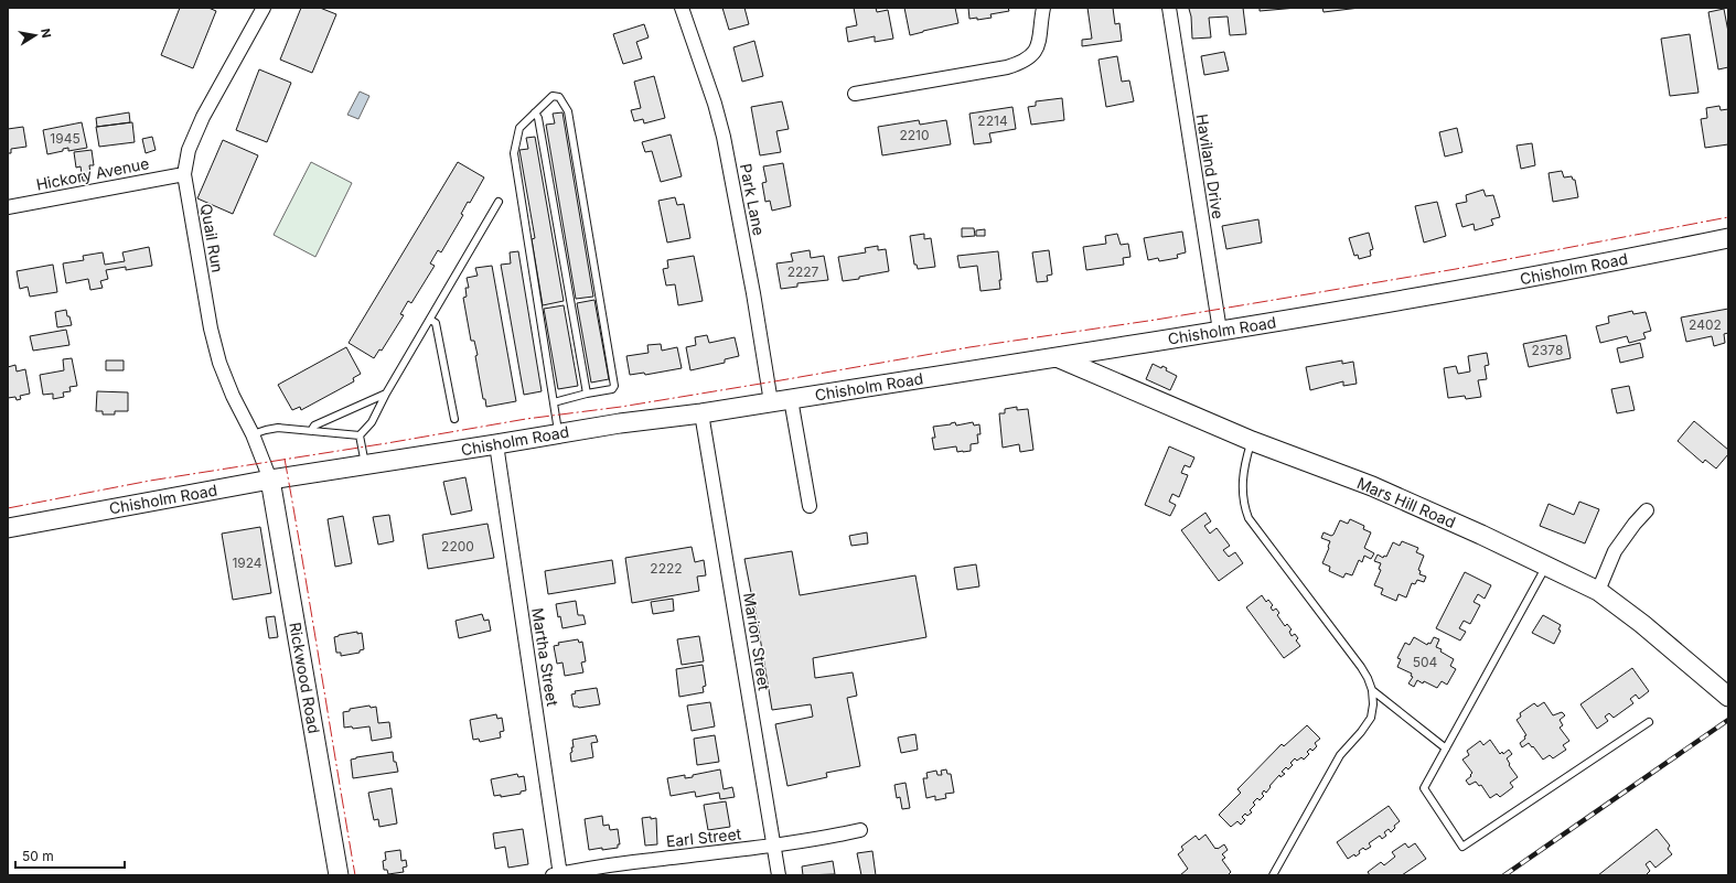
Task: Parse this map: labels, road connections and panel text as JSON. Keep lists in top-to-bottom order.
{
  "streets": {
    "main road": ["Chisholm Road", "Mars Hill Road", "Rickwood Road"],
    "street": [
      "Haviland Drive",
      "Hickory Avenue",
      "Park Lane",
      "Quail Run",
      "Marion Street",
      "Martha Street",
      "Earl Street"
    ]
  },
  "crossings": [
    ["Haviland Drive", "Chisholm Road"],
    ["Hickory Avenue", "Quail Run"],
    ["Park Lane", "Chisholm Road"],
    ["Quail Run", "Chisholm Road"],
    ["Quail Run", "Rickwood Road"],
    ["Chisholm Road", "Mars Hill Road"],
    ["Chisholm Road", "Marion Street"],
    ["Chisholm Road", "Martha Street"],
    ["Chisholm Road", "Rickwood Road"],
    ["Marion Street", "Earl Street"],
    ["Martha Street", "Earl Street"]
  ],
  "house_numbers": [
    "2214",
    "2210",
    "1945",
    "2227",
    "2402",
    "2378",
    "2200",
    "1924",
    "2222",
    "504"
  ],
  "scale_bar": "50 m",
  "north": "right"
}
